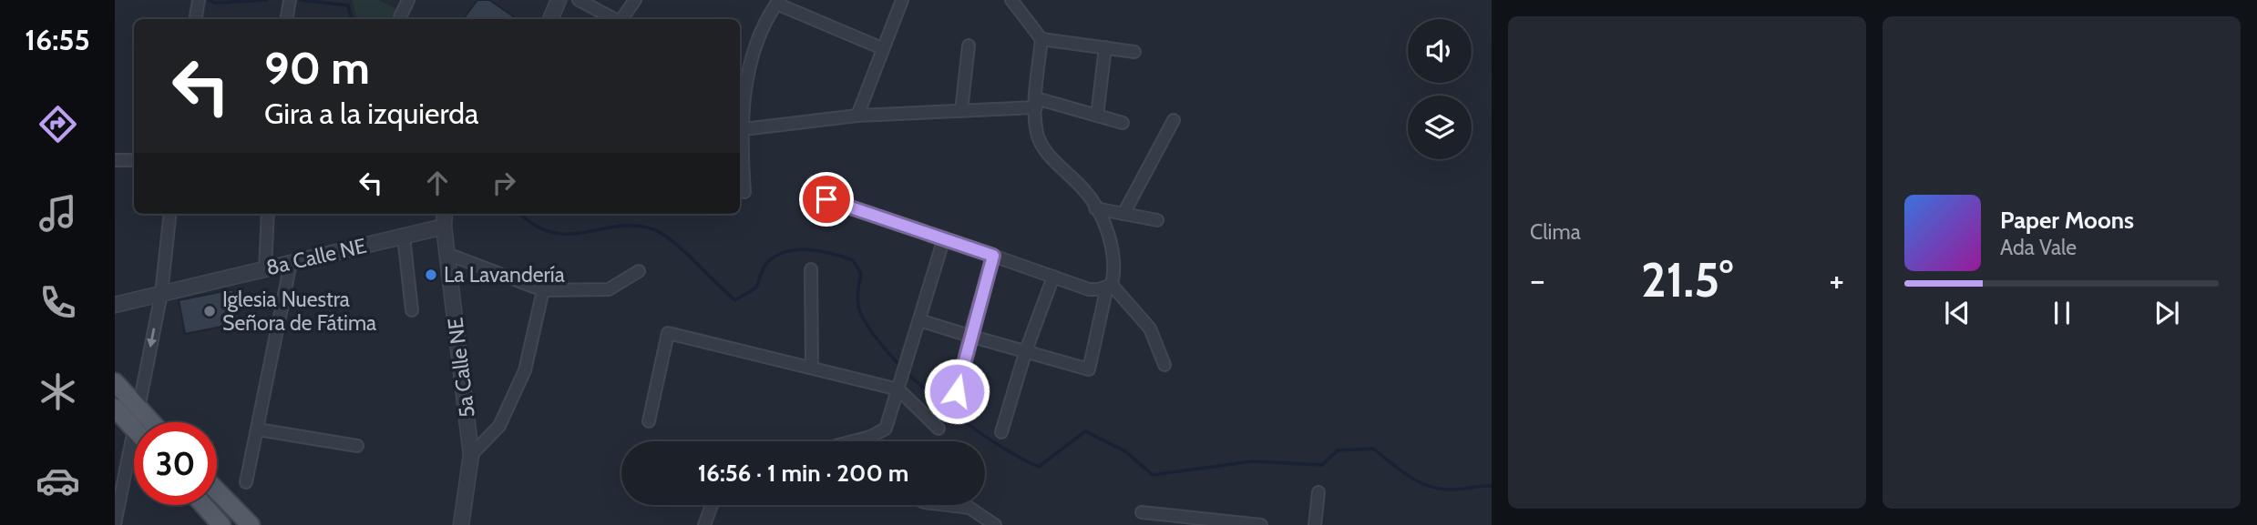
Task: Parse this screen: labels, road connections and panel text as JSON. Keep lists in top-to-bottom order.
{
  "streets": {
    "street": ["8a Calle NE", "5a Calle NE"]
  },
  "crossings": [
    ["8a Calle NE", "5a Calle NE"]
  ],
  "places": ["La Lavandería", "Iglesia Nuestra Señora de Fátima"],
  "page": {
    "tabs": "16:55",
    "tile": "Clima",
    "turn": ["90 m", "Gira a la izquierda"],
    "song": ["Paper Moons", "Ada Vale"],
    "heat": ["−", "21.5°", "+"],
    "limit": "30",
    "trip": "16:56 · 1 min · 200 m"
  }
}
